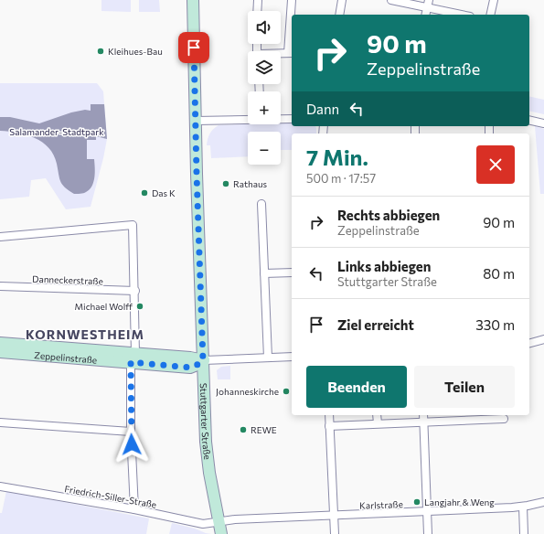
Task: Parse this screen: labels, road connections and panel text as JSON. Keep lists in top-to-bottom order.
{
  "streets": {
    "main road": ["Zeppelinstraße", "Stuttgarter Straße"],
    "street": ["Danneckerstraße", "Friedrich-Siller-Straße", "Karlstraße"]
  },
  "crossings": [
    ["Zeppelinstraße", "Stuttgarter Straße"],
    ["Stuttgarter Straße", "Friedrich-Siller-Straße"],
    ["Stuttgarter Straße", "Karlstraße"],
    ["Friedrich-Siller-Straße", "Karlstraße"]
  ],
  "districts": ["KORNWESTHEIM"],
  "parks": ["Salamander-Stadtpark"],
  "places": [
    "Kleihues-Bau",
    "Rathaus",
    "Das K",
    "Michael Wolff",
    "Johanneskirche",
    "REWE",
    "Langjahr & Weng"
  ],
  "page": {
    "map_buttons": ["+", "−"],
    "turn": ["90 m", "Zeppelinstraße"],
    "then": "Dann",
    "heading": ["7 Min.", "500 m · 17:57"],
    "list": [
      {
        "name": "Rechts abbiegen",
        "note": "Zeppelinstraße",
        "value": "90 m"
      },
      {
        "name": "Links abbiegen",
        "note": "Stuttgarter Straße",
        "value": "80 m"
      },
      {
        "name": "Ziel erreicht",
        "value": "330 m"
      }
    ],
    "buttons": ["Beenden", "Teilen"]
  }
}
